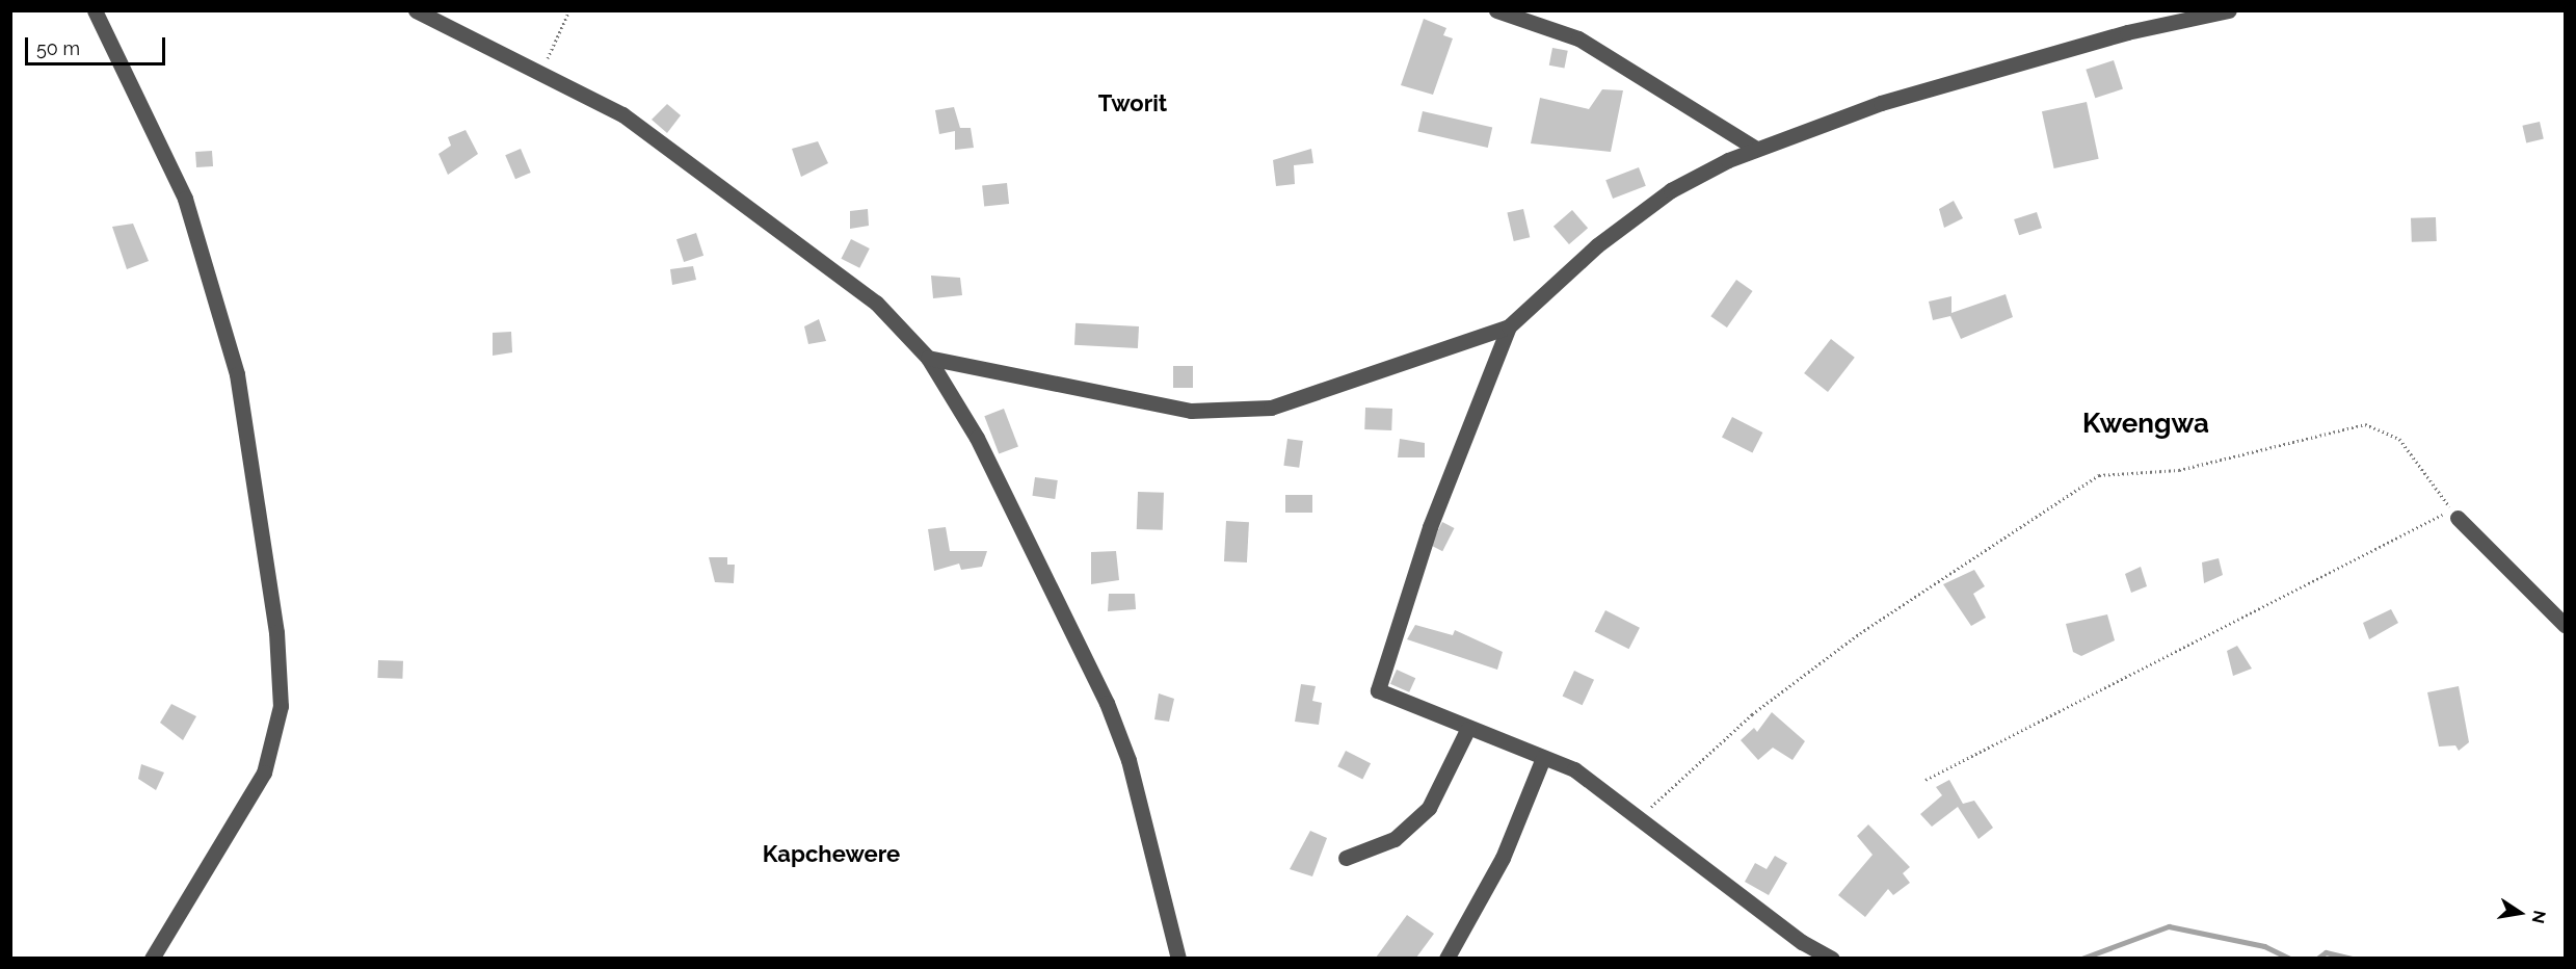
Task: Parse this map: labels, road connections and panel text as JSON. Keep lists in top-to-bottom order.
{
  "districts": ["Tworit", "Kwengwa", "Kapchewere"],
  "scale_bar": "50 m",
  "north": "right"
}
